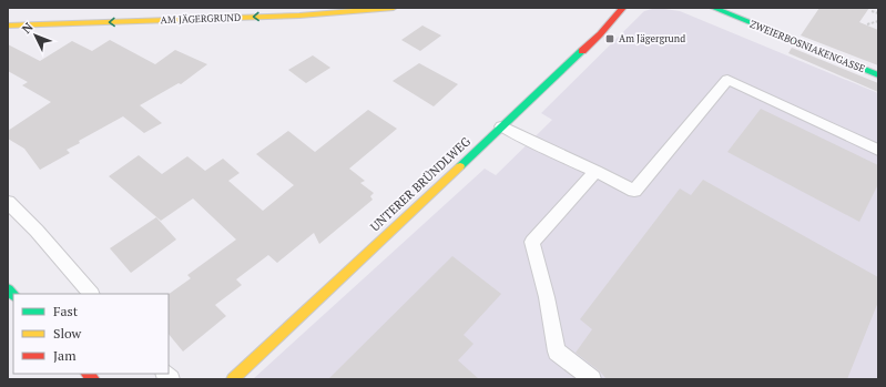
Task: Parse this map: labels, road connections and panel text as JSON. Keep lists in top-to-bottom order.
{
  "streets": {
    "street": ["AM JÄGERGRUND", "ZWEIERBOSNIAKENGASSE", "UNTERER BRÜNDLWEG"]
  },
  "one_way": ["AM JÄGERGRUND"],
  "places": {
    "transit": ["Am Jägergrund"]
  },
  "legend": ["Fast", "Slow", "Jam"],
  "north": "top left"
}
